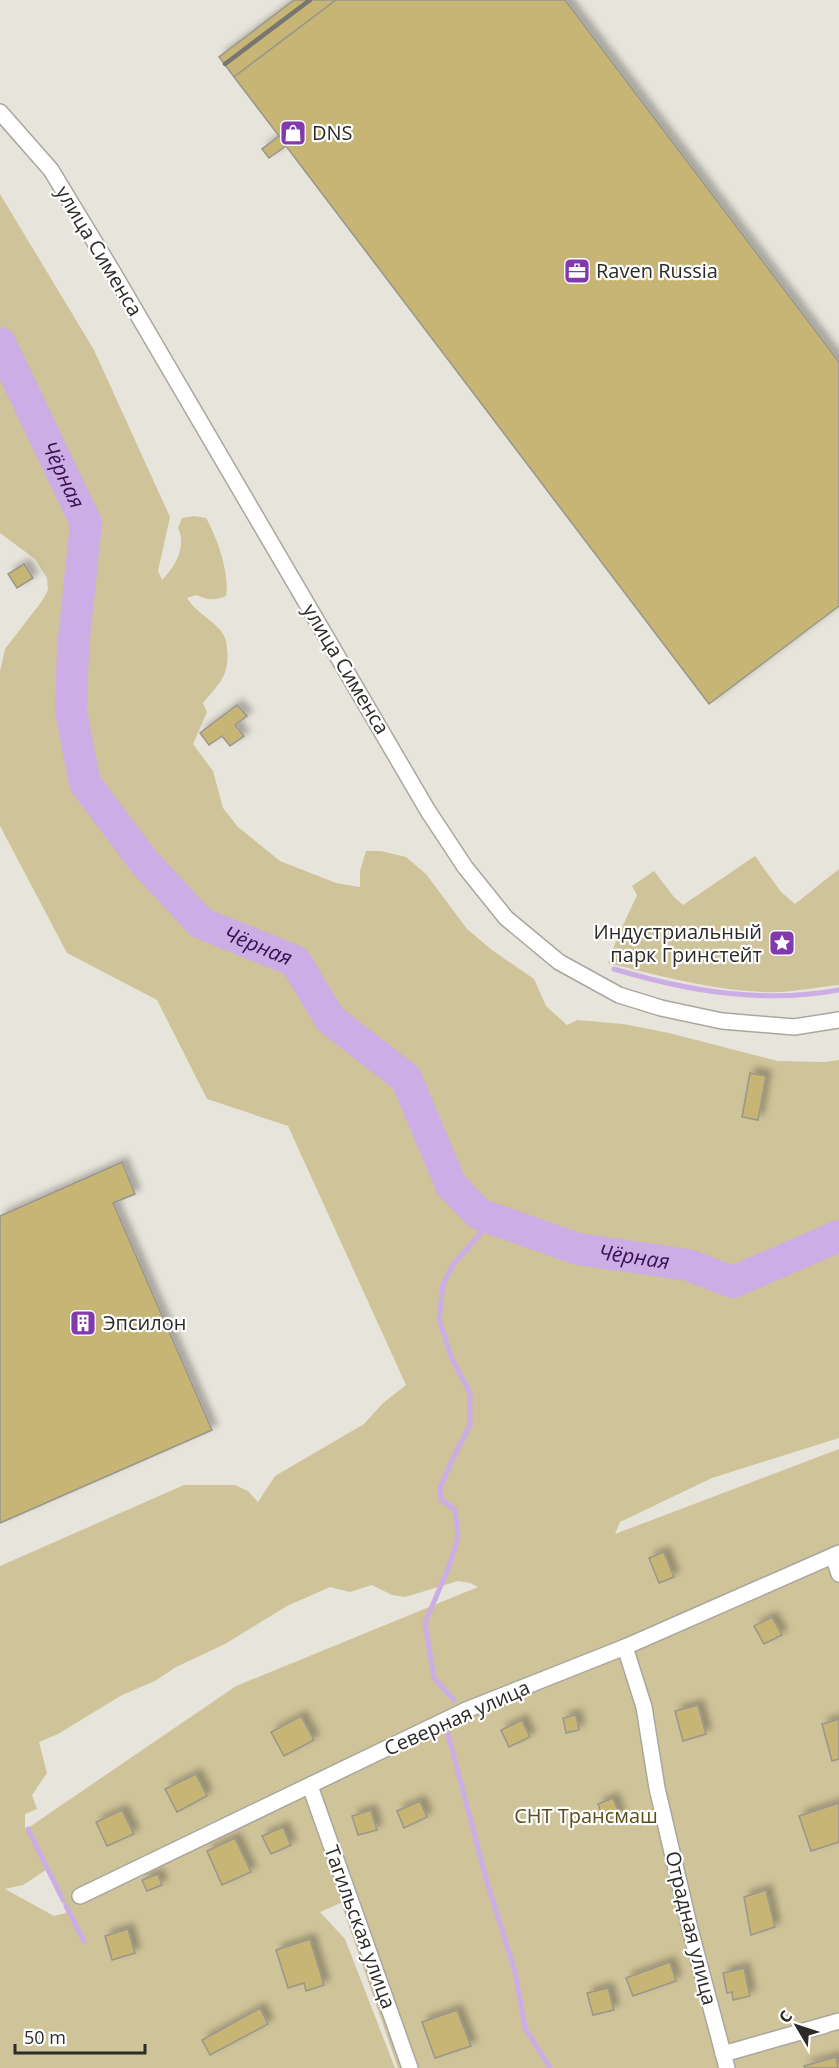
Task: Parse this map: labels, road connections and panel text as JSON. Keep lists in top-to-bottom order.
{
  "streets": {
    "street": [
      "улица Сименса",
      "Северная улица",
      "Тагильская улица",
      "Отрадная улица"
    ]
  },
  "crossings": [
    ["Северная улица", "Тагильская улица"],
    ["Северная улица", "Отрадная улица"]
  ],
  "water": ["Чёрная"],
  "parks": ["СНТ Трансмаш"],
  "places": {
    "shop": ["DNS"],
    "office": ["Raven Russia"],
    "place": ["Индустриальный парк Гринстейт"],
    "building": ["Эпсилон"]
  },
  "scale_bar": "50 m",
  "north": "top left"
}
